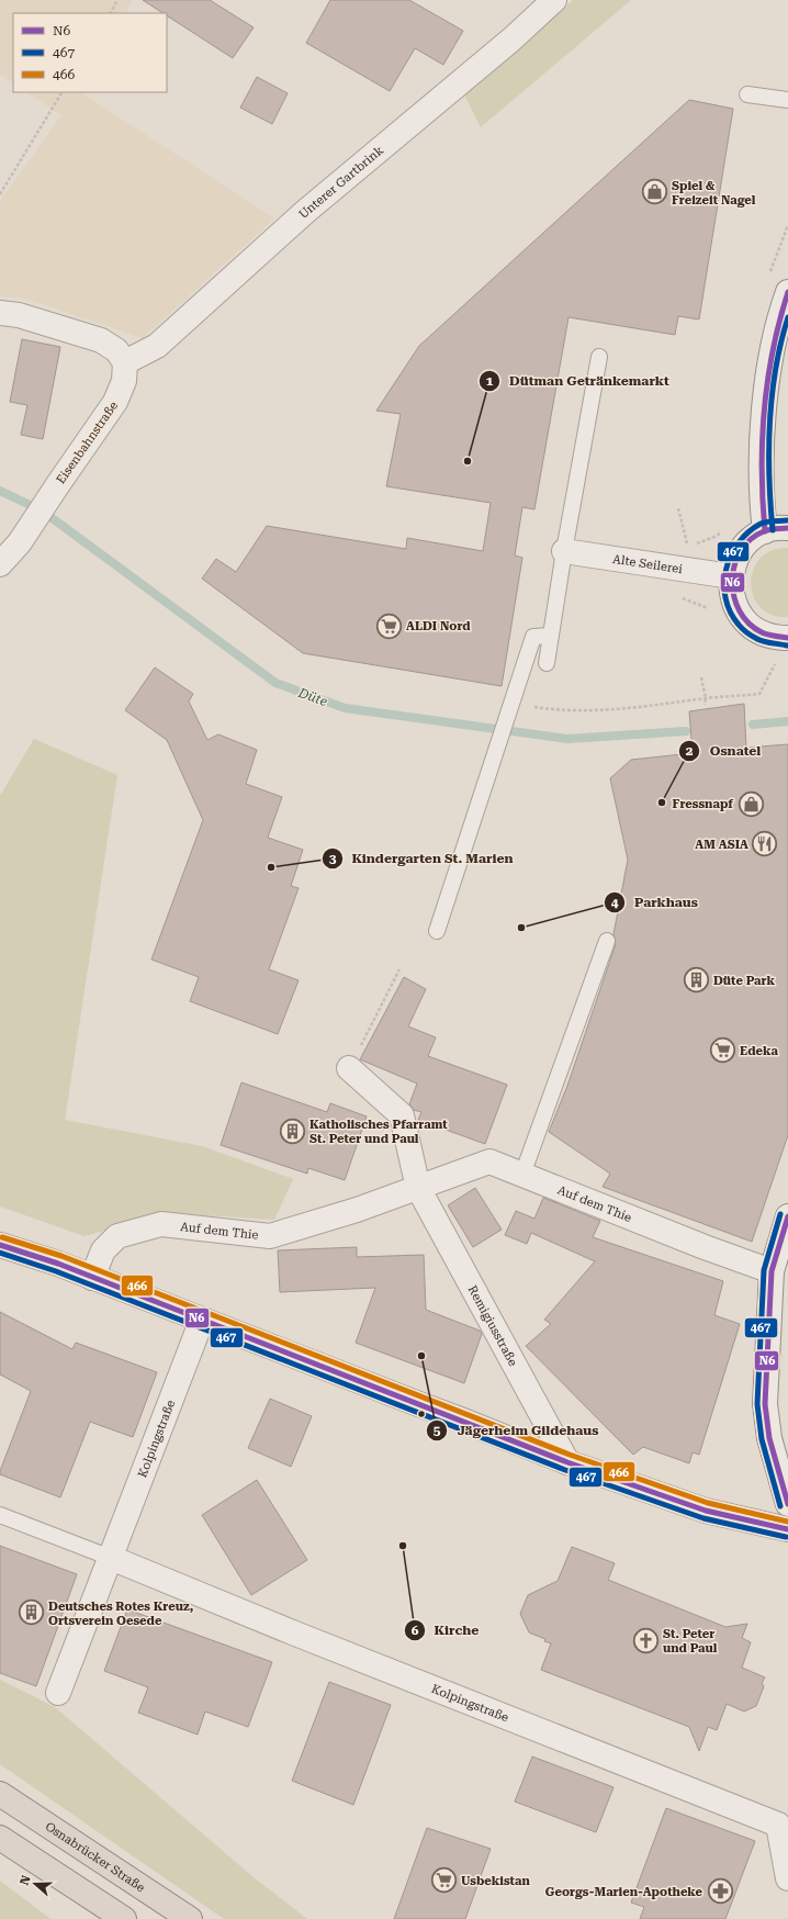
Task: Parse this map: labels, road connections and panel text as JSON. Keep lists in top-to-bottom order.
{
  "streets": {
    "highway": ["Osnabrücker Straße"],
    "street": [
      "Unterer Gartbrink",
      "Eisenbahnstraße",
      "Alte Seilerei",
      "Auf dem Thie",
      "Remigiusstraße",
      "Kolpingstraße"
    ]
  },
  "crossings": [
    ["Unterer Gartbrink", "Eisenbahnstraße"],
    ["Auf dem Thie", "Remigiusstraße"]
  ],
  "water": ["Düte"],
  "places": {
    "shop": ["Spiel & Freizeit Nagel", "Fressnapf"],
    "other": [
      "Dütman Getränkemarkt",
      "Osnatel",
      "Kindergarten St. Marien",
      "Parkhaus",
      "Jägerheim Gildehaus",
      "Kirche"
    ],
    "supermarket": ["ALDI Nord", "Edeka", "Usbekistan"],
    "restaurant": ["AM ASIA"],
    "building": ["Düte Park", "Katholisches Pfarramt St. Peter und Paul", "Deutsches Rotes Kreuz, Ortsverein Oesede"],
    "church": ["St. Peter und Paul"],
    "pharmacy": ["Georgs-Marien-Apotheke"]
  },
  "lines": ["transit line N6", "transit line 467", "transit line 466"],
  "legend": ["N6", "467", "466"],
  "north": "left"
}
